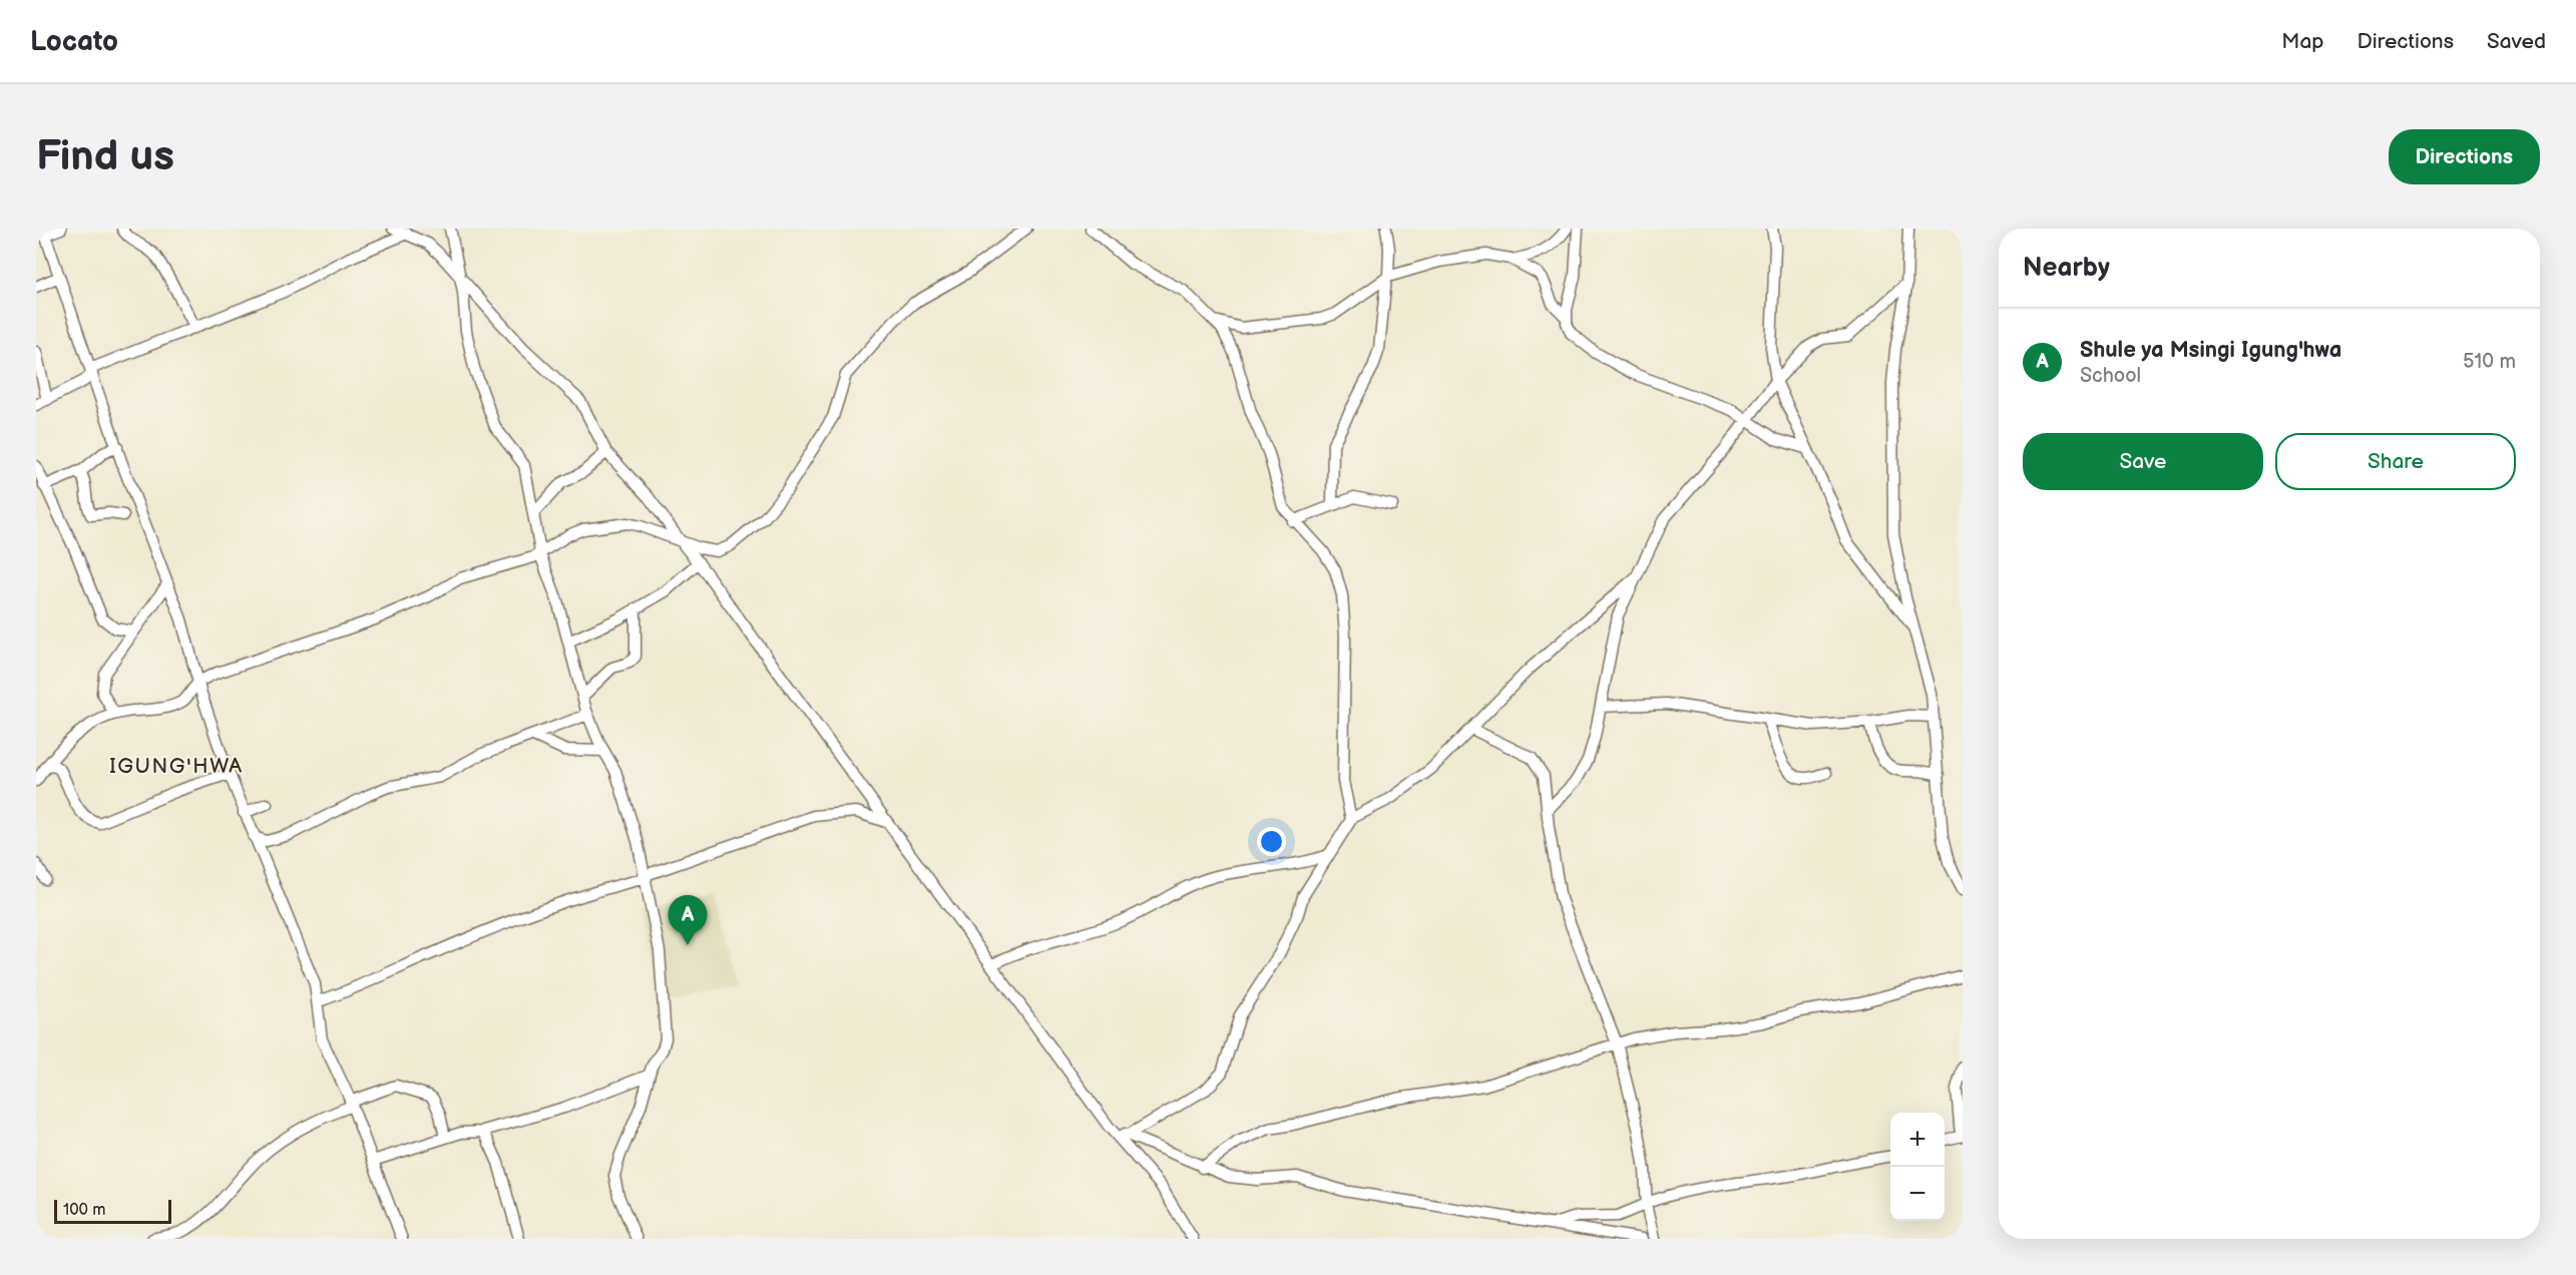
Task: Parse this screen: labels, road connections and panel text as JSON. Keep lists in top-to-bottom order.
{
  "districts": ["IGUNG'HWA"],
  "scale_bar": "100 m",
  "page": {
    "header": "Locato",
    "nav": ["Map", "Directions", "Saved"],
    "buttons": [
      "Directions",
      ["Save", "Share"]
    ],
    "title": "Find us",
    "heading": "Nearby",
    "list": [
      {
        "mark": "A",
        "name": "Shule ya Msingi Igung'hwa",
        "note": "School",
        "value": "510 m"
      }
    ],
    "pins": "A",
    "map_buttons": ["+", "−"],
    "scale": "100 m"
  }
}
